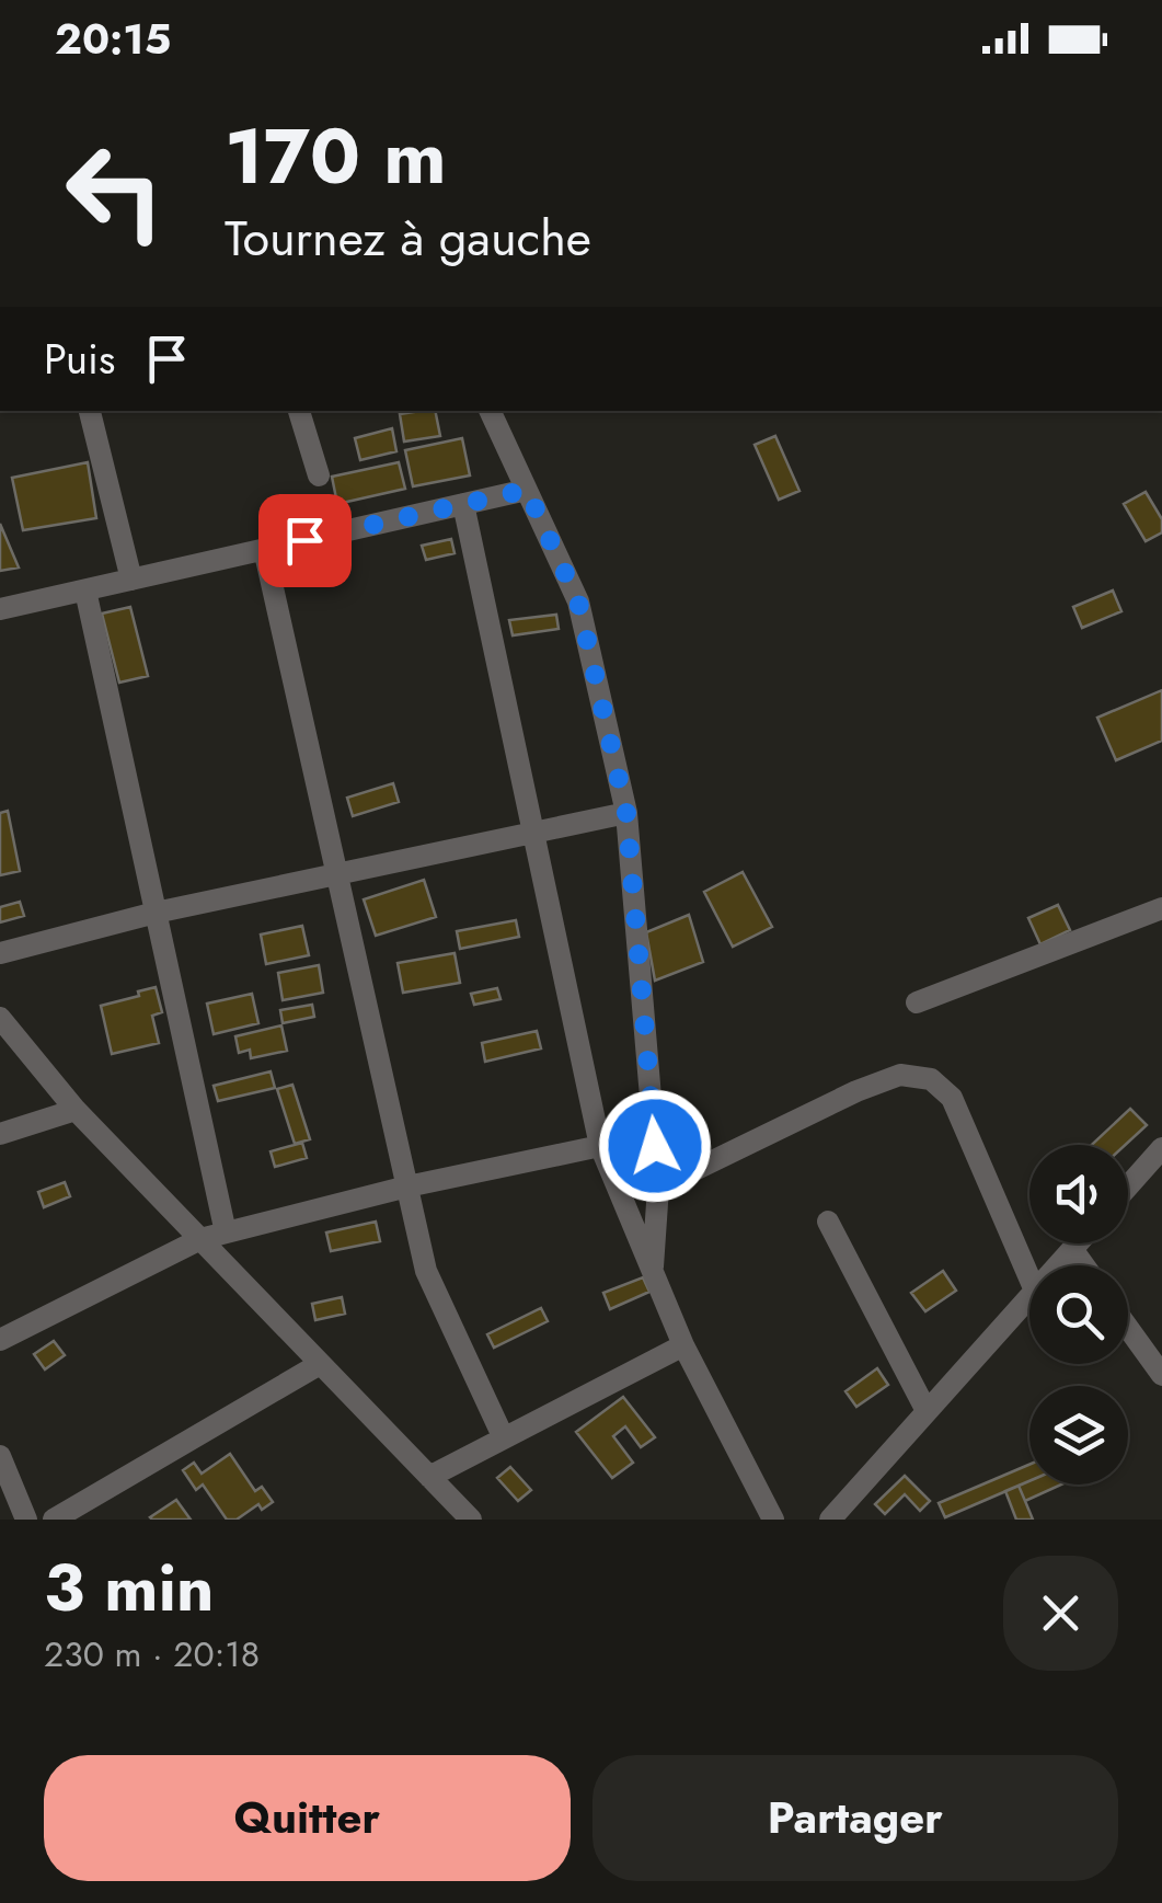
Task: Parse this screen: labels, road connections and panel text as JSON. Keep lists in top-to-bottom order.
{
  "page": {
    "status": "20:15",
    "turn": ["170 m", "Tournez à gauche"],
    "then": "Puis",
    "heading": ["3 min", "230 m · 20:18"],
    "buttons": ["Quitter", "Partager"]
  }
}
